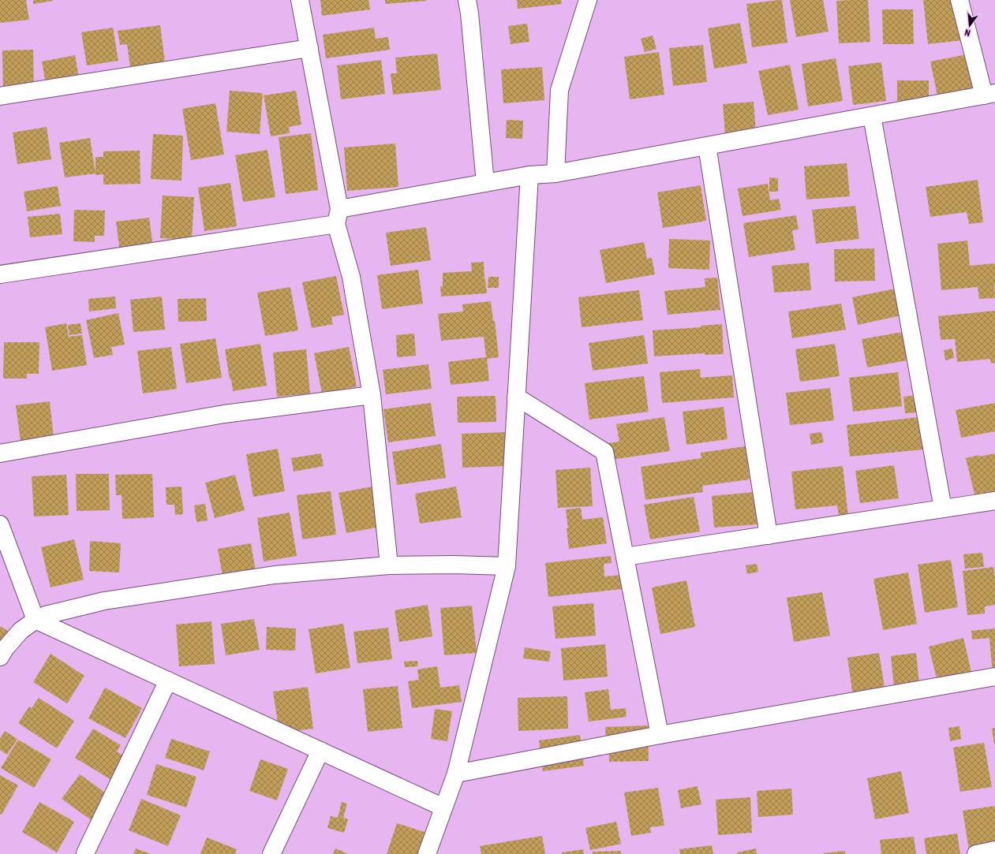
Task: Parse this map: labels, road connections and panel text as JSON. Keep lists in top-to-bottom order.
{
  "north": "bottom"
}
